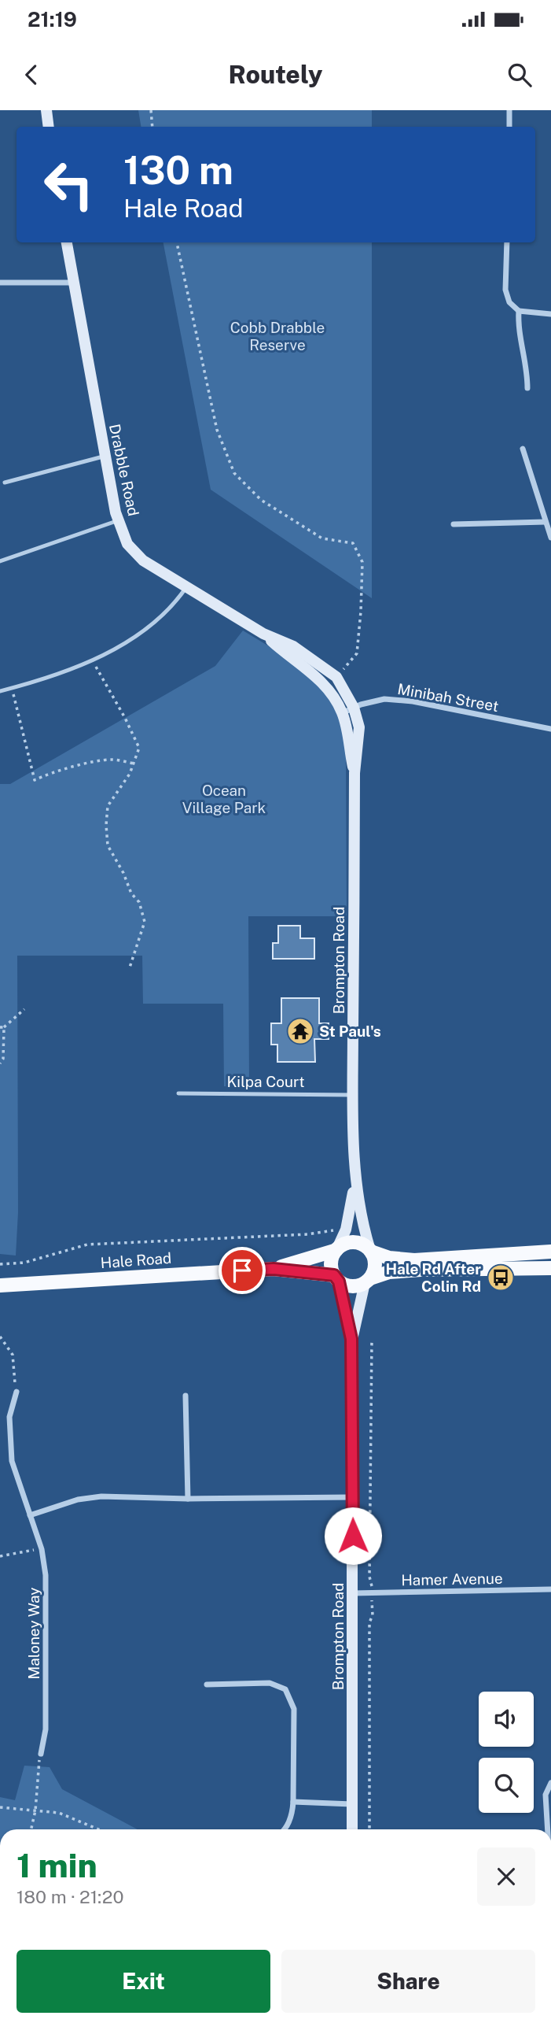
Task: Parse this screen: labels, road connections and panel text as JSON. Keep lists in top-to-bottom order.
{
  "streets": {
    "main road": ["Hale Road"],
    "street": [
      "Drabble Road",
      "Minibah Street",
      "Brompton Road",
      "Hamer Avenue",
      "Maloney Way"
    ],
    "lane": ["Kilpa Court"]
  },
  "crossings": [
    ["Drabble Road", "Minibah Street"],
    ["Drabble Road", "Brompton Road"],
    ["Minibah Street", "Brompton Road"],
    ["Brompton Road", "Kilpa Court"],
    ["Brompton Road", "Hale Road"],
    ["Brompton Road", "Hamer Avenue"]
  ],
  "parks": ["Cobb Drabble Reserve", "Ocean Village Park"],
  "places": {
    "temple": ["St Paul's"],
    "bus stop": ["Hale Rd After Colin Rd"]
  },
  "page": {
    "status": "21:19",
    "header": "Routely",
    "turn": ["130 m", "Hale Road"],
    "heading": ["1 min", "180 m · 21:20"],
    "buttons": ["Exit", "Share"]
  }
}
